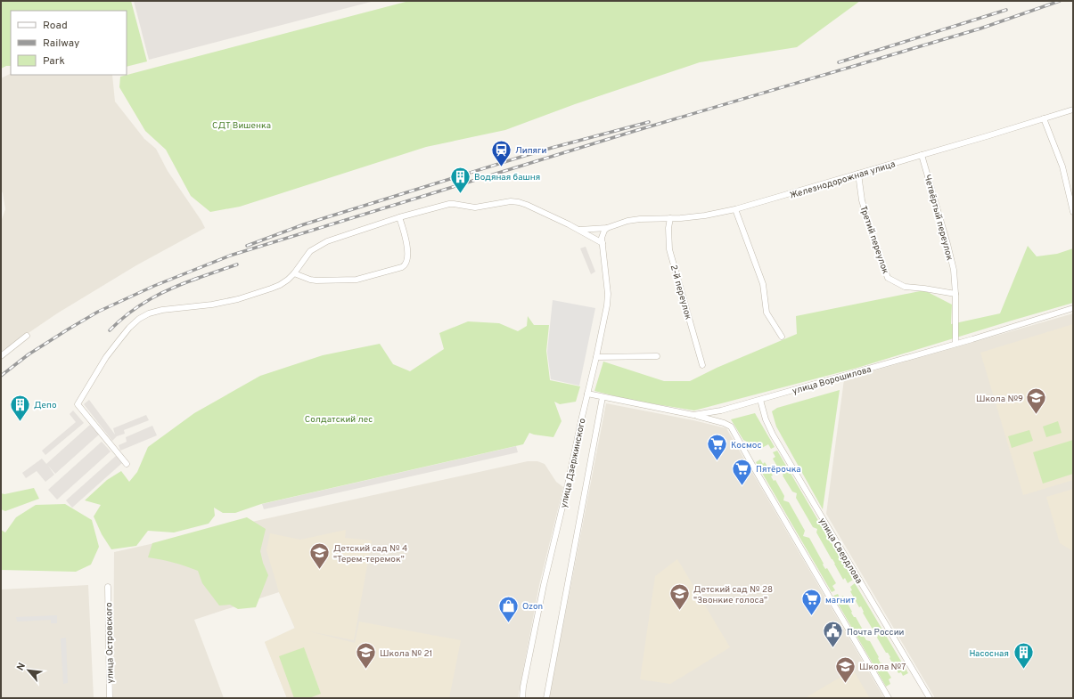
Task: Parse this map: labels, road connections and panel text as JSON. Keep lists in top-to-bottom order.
{
  "streets": {
    "street": [
      "Железнодорожная улица",
      "Четвёртый переулок",
      "Третий переулок",
      "2-й переулок",
      "улица Ворошилова",
      "улица Дзержинского",
      "улица Свердлова",
      "улица Островского"
    ]
  },
  "crossings": [
    ["Железнодорожная улица", "Четвёртый переулок"],
    ["Железнодорожная улица", "Третий переулок"],
    ["Железнодорожная улица", "2-й переулок"],
    ["Железнодорожная улица", "улица Дзержинского"],
    ["Четвёртый переулок", "Третий переулок"],
    ["Четвёртый переулок", "улица Ворошилова"],
    ["улица Ворошилова", "улица Дзержинского"],
    ["улица Ворошилова", "улица Свердлова"]
  ],
  "parks": ["СДТ Вишенка", "Солдатский лес"],
  "places": {
    "station": ["Липяги"],
    "building": ["Водяная башня", "Депо", "Насосная"],
    "school or university": [
      "Школа №9",
      "Детский сад № 4 \"Терем-теремок\"",
      "Детский сад № 28 \"Звонкие голоса\"",
      "Школа № 21",
      "Школа №7"
    ],
    "supermarket": ["Космос", "Пятёрочка", "магнит"],
    "shop": ["Ozon"],
    "public building": ["Почта России"]
  },
  "legend": ["Road", "Railway", "Park"],
  "north": "top left"
}
